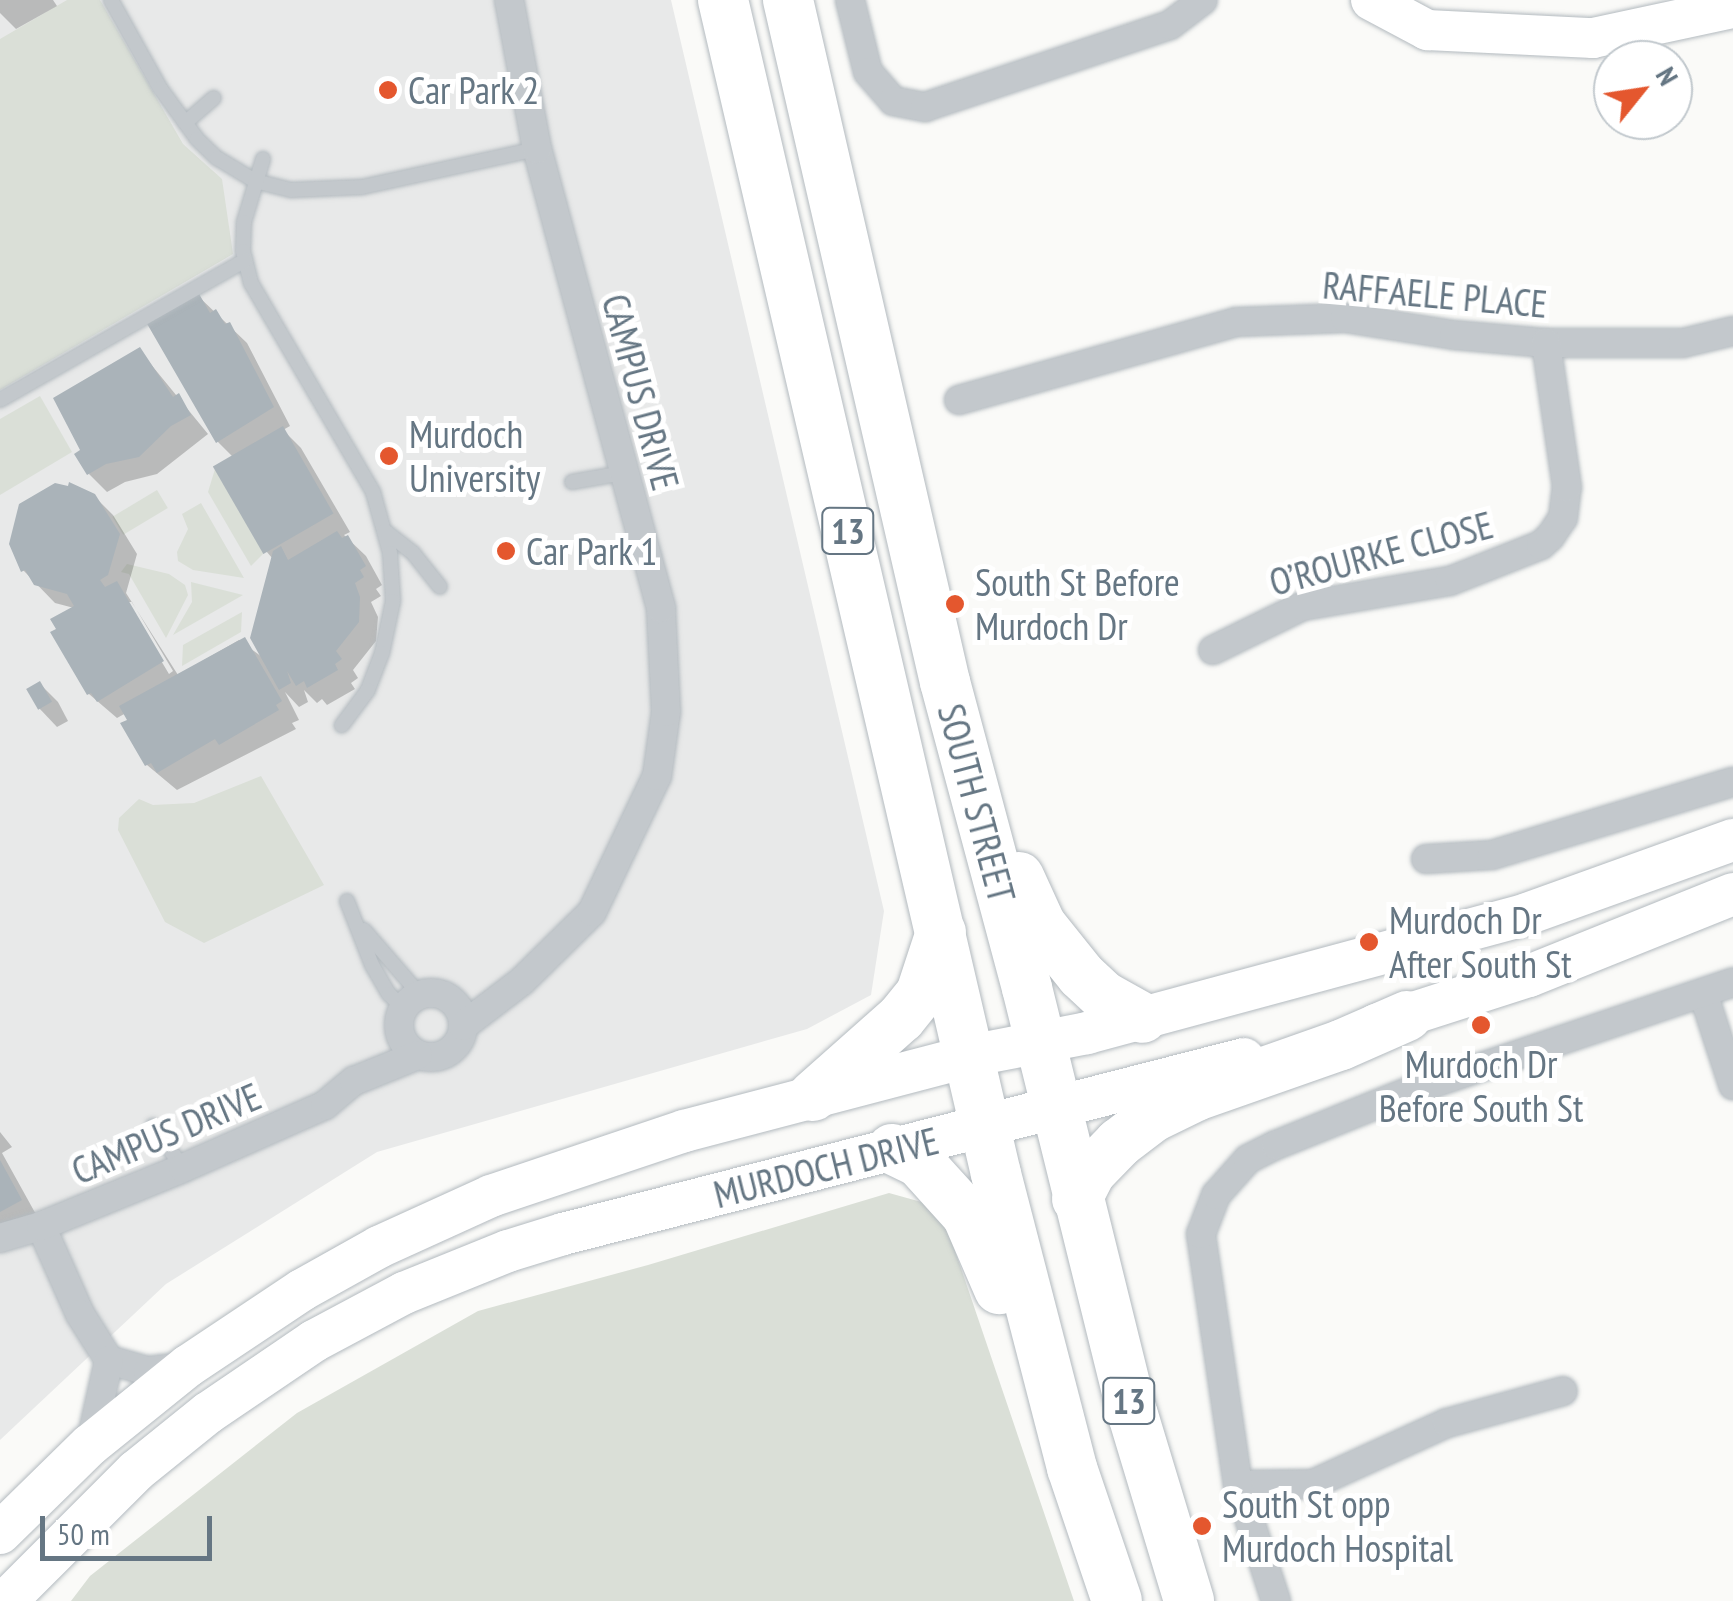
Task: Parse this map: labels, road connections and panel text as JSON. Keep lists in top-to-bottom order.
{
  "streets": {
    "highway": ["13", "SOUTH STREET"],
    "main road": ["MURDOCH DRIVE"],
    "street": ["RAFFAELE PLACE", "CAMPUS DRIVE", "O’ROURKE CLOSE"]
  },
  "crossings": [
    ["RAFFAELE PLACE", "O’ROURKE CLOSE"],
    ["SOUTH STREET", "MURDOCH DRIVE"]
  ],
  "places": [
    "Car Park 2",
    "Murdoch University",
    "Car Park 1",
    "South St Before Murdoch Dr",
    "Murdoch Dr After South St",
    "Murdoch Dr Before South St",
    "South St opp Murdoch Hospital"
  ],
  "scale_bar": "50 m",
  "north": "top right"
}
